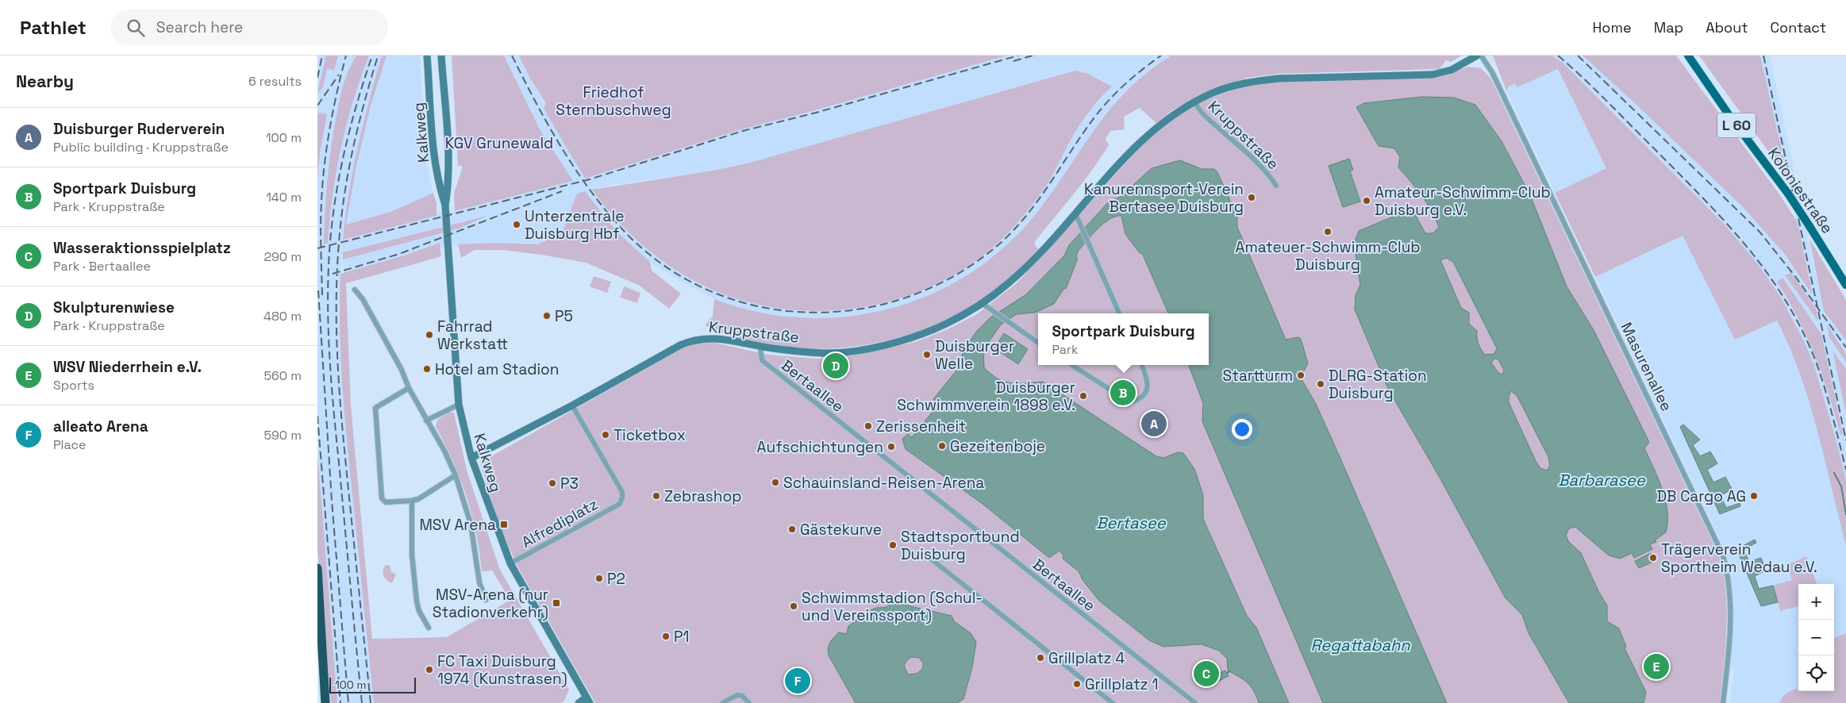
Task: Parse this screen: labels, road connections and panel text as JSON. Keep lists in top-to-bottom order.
{
  "streets": {
    "main road": ["L 60", "Koloniestraße"],
    "street": [
      "Kalkweg",
      "Kruppstraße",
      "Masurenallee",
      "Bertaallee",
      "Alfrediplatz"
    ]
  },
  "crossings": [
    ["Kalkweg", "Kruppstraße"],
    ["Kalkweg", "Alfrediplatz"],
    ["Kruppstraße", "Bertaallee"],
    ["Kruppstraße", "Alfrediplatz"]
  ],
  "water": ["Barbarasee", "Bertasee", "Regattabahn"],
  "parks": ["Friedhof Sternbuschweg", "KGV Grunewald"],
  "places": {
    "other": [
      "Kanurennsport-Verein Bertasee Duisburg",
      "Amateur-Schwimm-Club Duisburg e.V.",
      "Unterzentrale Duisburg Hbf",
      "Amateuer-Schwimm-Club Duisburg",
      "P5",
      "Fahrrad Werkstatt",
      "Duisburger Welle",
      "Hotel am Stadion",
      "Startturm",
      "DLRG-Station Duisburg",
      "Duisburger Schwimmverein 1898 e.V.",
      "Zerissenheit",
      "Ticketbox",
      "Gezeitenboje",
      "Aufschichtungen",
      "Schauinsland-Reisen-Arena",
      "P3",
      "Zebrashop",
      "DB Cargo AG",
      "Gästekurve",
      "Stadtsportbund Duisburg",
      "Trägerverein Sportheim Wedau e.V.",
      "P2",
      "Schwimmstadion (Schul- und Vereinssport)",
      "P1",
      "Grillplatz 4",
      "FC Taxi Duisburg 1974 (Kunstrasen)",
      "Grillplatz 1"
    ],
    "transit": ["MSV Arena", "MSV-Arena (nur Stadionverkehr)"]
  },
  "scale_bar": "100 m",
  "page": {
    "header": "Pathlet",
    "search": "Search here",
    "nav": [
      "Home",
      "Map",
      "About",
      "Contact"
    ],
    "heading": ["Nearby", "6 results"],
    "list": [
      {
        "mark": "A",
        "name": "Duisburger Ruderverein",
        "note": "Public building · Kruppstraße",
        "value": "100 m"
      },
      {
        "mark": "B",
        "name": "Sportpark Duisburg",
        "note": "Park · Kruppstraße",
        "value": "140 m"
      },
      {
        "mark": "C",
        "name": "Wasseraktionsspielplatz",
        "note": "Park · Bertaallee",
        "value": "290 m"
      },
      {
        "mark": "D",
        "name": "Skulpturenwiese",
        "note": "Park · Kruppstraße",
        "value": "480 m"
      },
      {
        "mark": "E",
        "name": "WSV Niederrhein e.V.",
        "note": "Sports",
        "value": "560 m"
      },
      {
        "mark": "F",
        "name": "alleato Arena",
        "note": "Place",
        "value": "590 m"
      }
    ],
    "popup": ["Sportpark Duisburg", "Park"],
    "pins": [
      "D",
      "B",
      "A",
      "E",
      "C",
      "F"
    ],
    "map_buttons": ["+", "−"],
    "scale": "100 m"
  }
}
